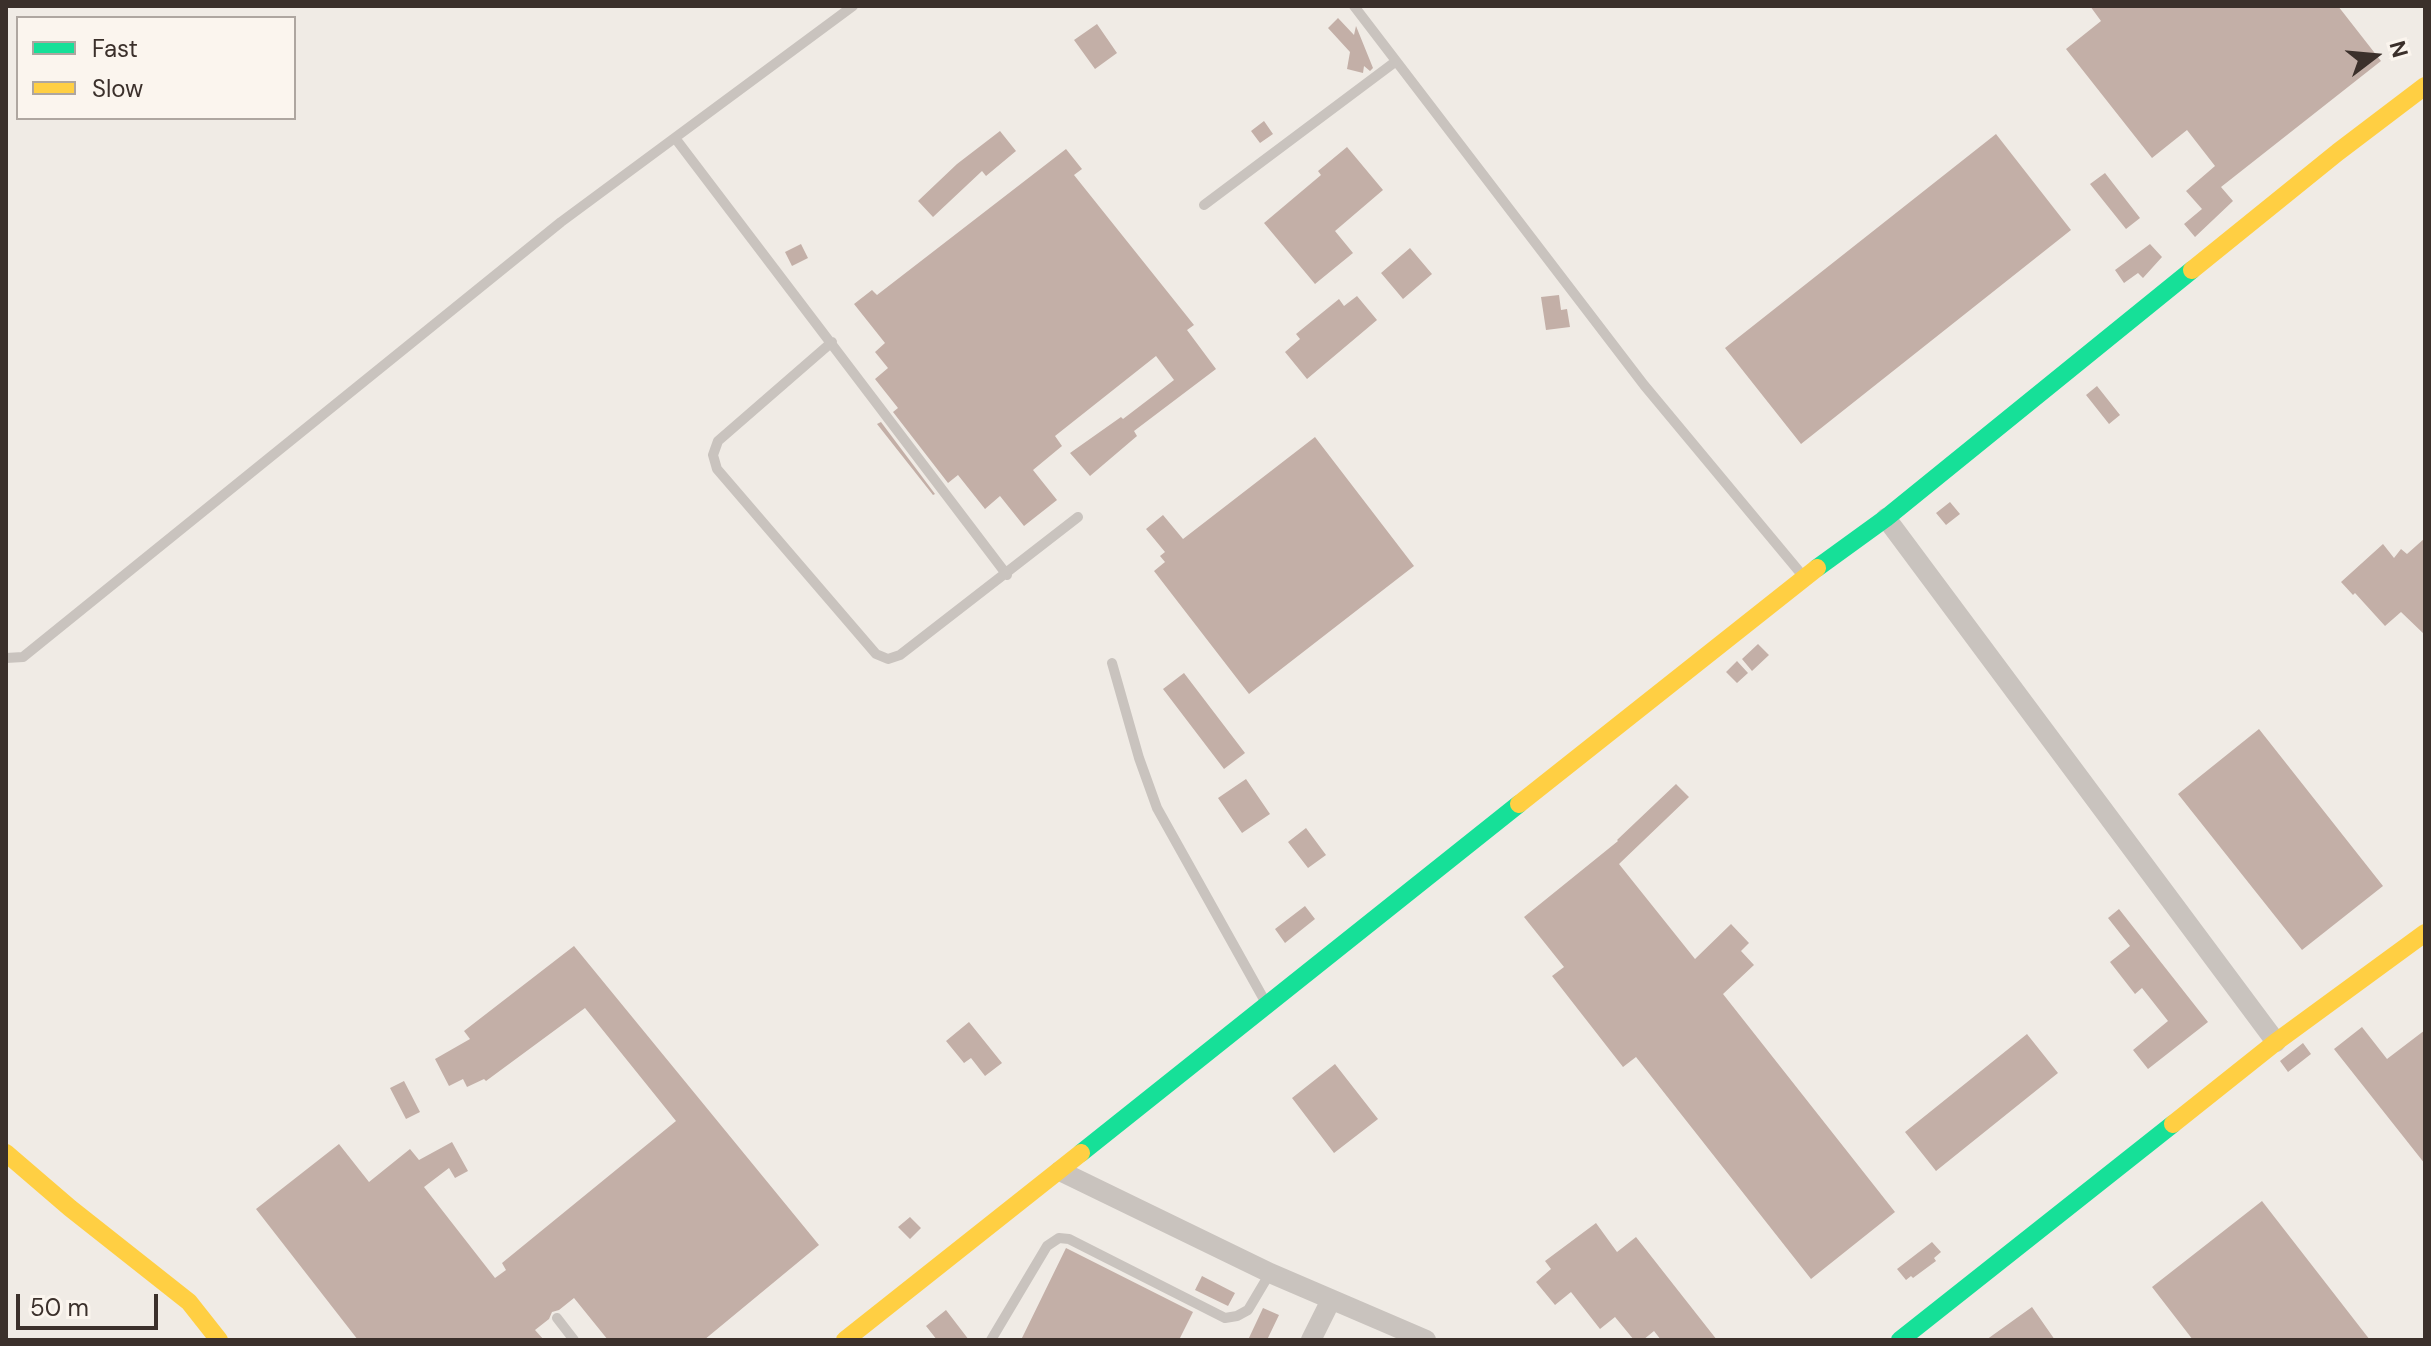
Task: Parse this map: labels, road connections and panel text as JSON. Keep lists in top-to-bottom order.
{
  "legend": ["Fast", "Slow"],
  "scale_bar": "50 m",
  "north": "right"
}
